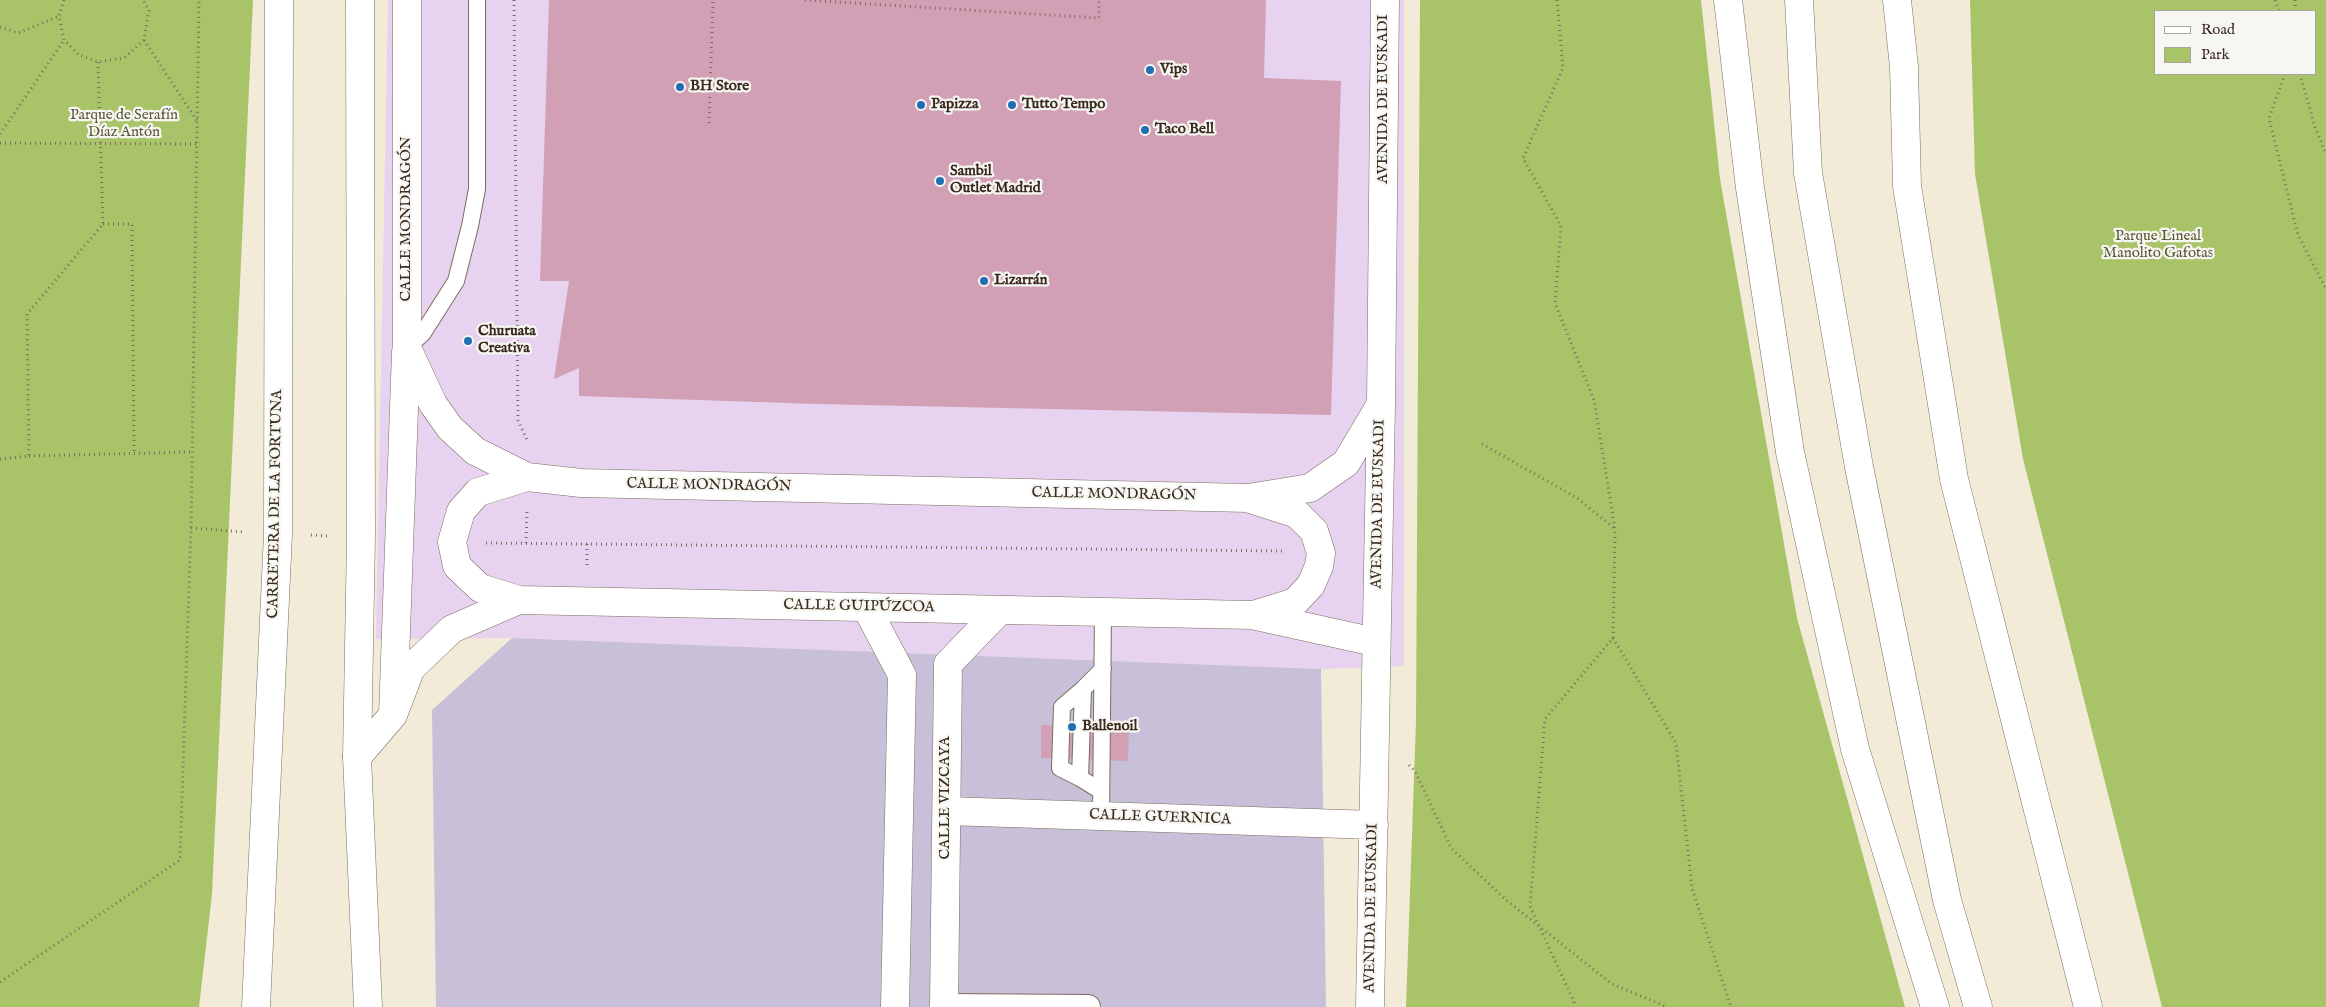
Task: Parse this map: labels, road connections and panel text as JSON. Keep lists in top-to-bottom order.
{
  "streets": {
    "main road": [
      "AVENIDA DE EUSKADI",
      "CALLE MONDRAGÓN",
      "CARRETERA DE LA FORTUNA",
      "CALLE GUIPÚZCOA",
      "CALLE VIZCAYA",
      "CALLE GUERNICA"
    ]
  },
  "crossings": [
    ["AVENIDA DE EUSKADI", "CALLE MONDRAGÓN"],
    ["AVENIDA DE EUSKADI", "CALLE GUIPÚZCOA"],
    ["AVENIDA DE EUSKADI", "CALLE GUERNICA"],
    ["CALLE GUIPÚZCOA", "CALLE VIZCAYA"],
    ["CALLE VIZCAYA", "CALLE GUERNICA"]
  ],
  "parks": ["Parque de Serafín Díaz Antón", "Parque Lineal Manolito Gafotas"],
  "places": [
    "Vips",
    "BH Store",
    "Papizza",
    "Tutto Tempo",
    "Taco Bell",
    "Sambil Outlet Madrid",
    "Lizarrán",
    "Churuata Creativa",
    "Ballenoil"
  ],
  "legend": ["Road", "Park"]
}
